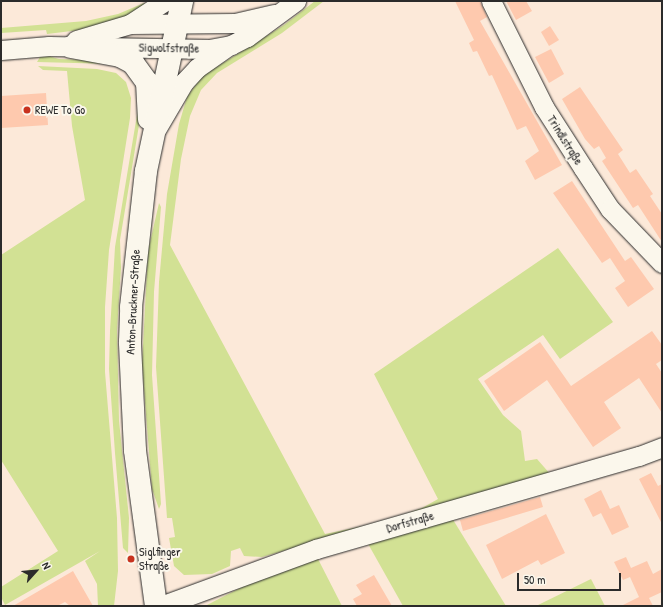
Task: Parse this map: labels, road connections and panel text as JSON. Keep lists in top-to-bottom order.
{
  "streets": {
    "main road": ["Anton-Bruckner-Straße"],
    "street": ["Sigwolfstraße", "Trindlstraße", "Dorfstraße"]
  },
  "crossings": [
    ["Sigwolfstraße", "Anton-Bruckner-Straße"]
  ],
  "places": ["REWE To Go", "Siglfinger Straße"],
  "scale_bar": "50 m",
  "north": "top right"
}
